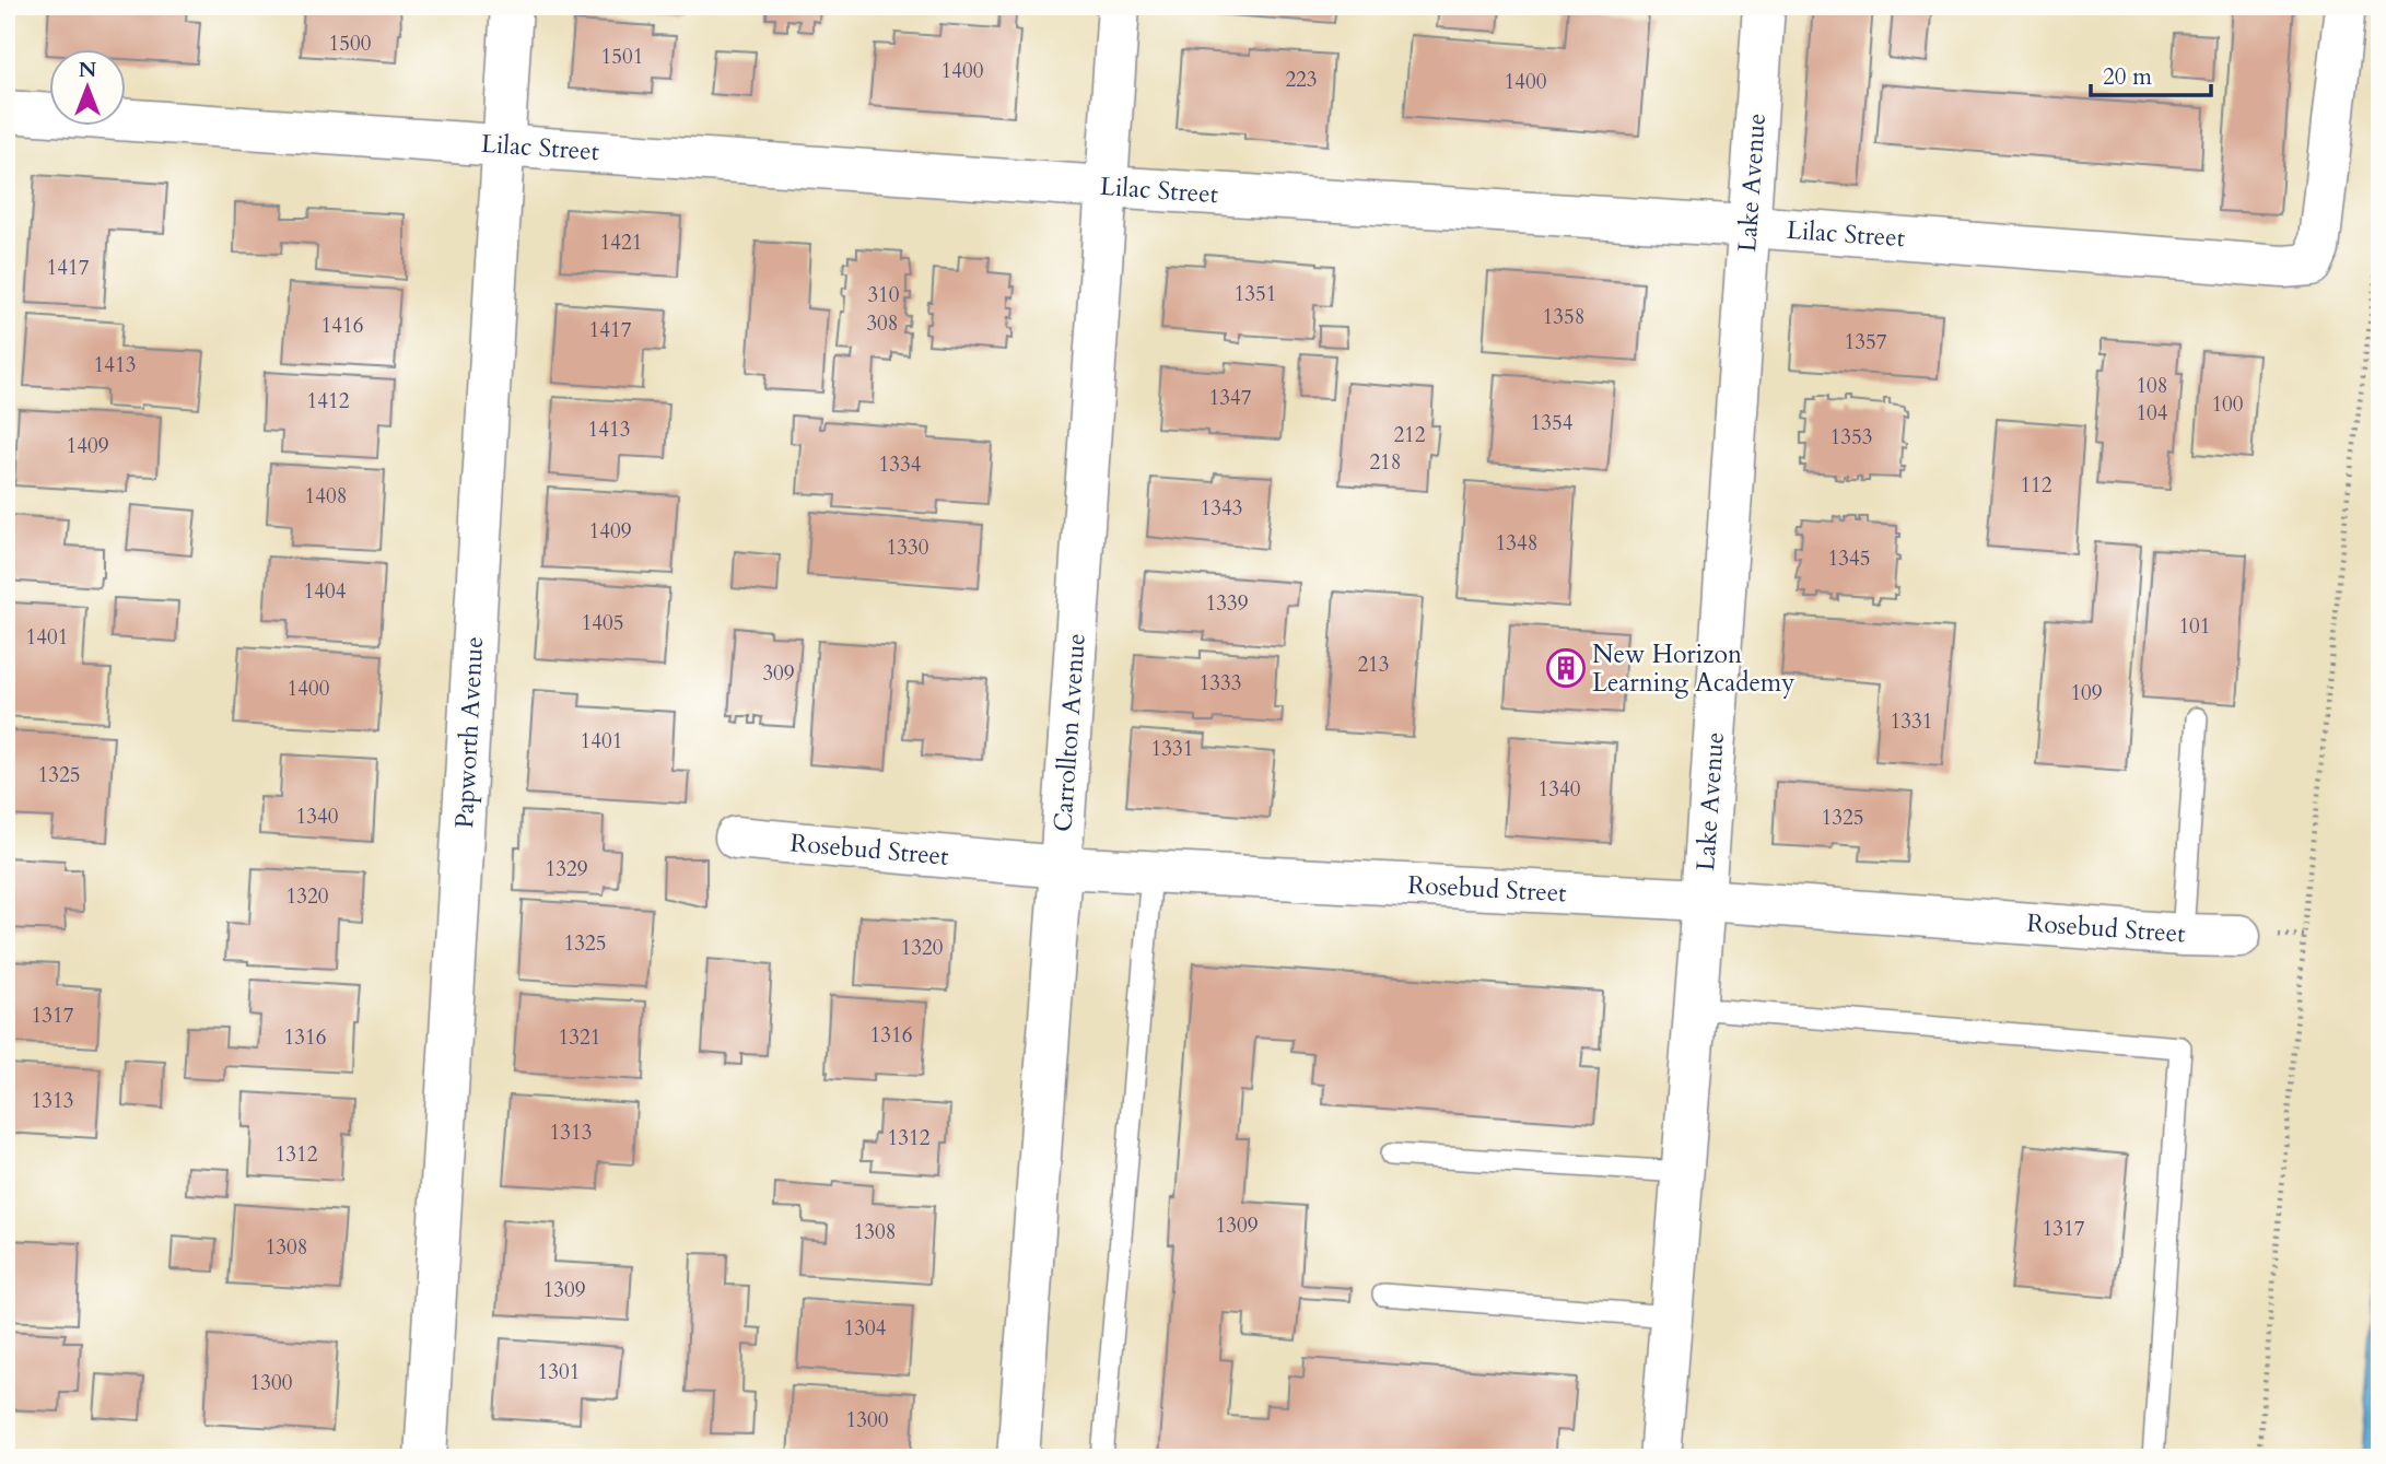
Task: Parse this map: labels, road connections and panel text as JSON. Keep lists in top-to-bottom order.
{
  "streets": {
    "street": [
      "Lilac Street",
      "Lake Avenue",
      "Papworth Avenue",
      "Carrollton Avenue",
      "Rosebud Street"
    ]
  },
  "crossings": [
    ["Lilac Street", "Lake Avenue"],
    ["Lilac Street", "Papworth Avenue"],
    ["Lilac Street", "Carrollton Avenue"],
    ["Lake Avenue", "Rosebud Street"],
    ["Carrollton Avenue", "Rosebud Street"]
  ],
  "places": {
    "building": ["New Horizon Learning Academy"]
  },
  "house_numbers": [
    "1500",
    "1501",
    "1400",
    "223",
    "1400",
    "1421",
    "1417",
    "1351",
    "310",
    "1358",
    "308",
    "1416",
    "1417",
    "1357",
    "1413",
    "108",
    "1347",
    "1412",
    "100",
    "104",
    "1354",
    "1413",
    "212",
    "1353",
    "1409",
    "218",
    "1334",
    "112",
    "1408",
    "1343",
    "1409",
    "1348",
    "1330",
    "1345",
    "1404",
    "1339",
    "1405",
    "101",
    "1401",
    "213",
    "309",
    "1333",
    "1400",
    "109",
    "1331",
    "1401",
    "1331",
    "1325",
    "1340",
    "1340",
    "1325",
    "1329",
    "1320",
    "1325",
    "1320",
    "1317",
    "1316",
    "1316",
    "1321",
    "1313",
    "1313",
    "1312",
    "1312",
    "1309",
    "1317",
    "1308",
    "1308",
    "1309",
    "1304",
    "1301",
    "1300",
    "1300"
  ],
  "scale_bar": "20 m",
  "north": "top"
}
